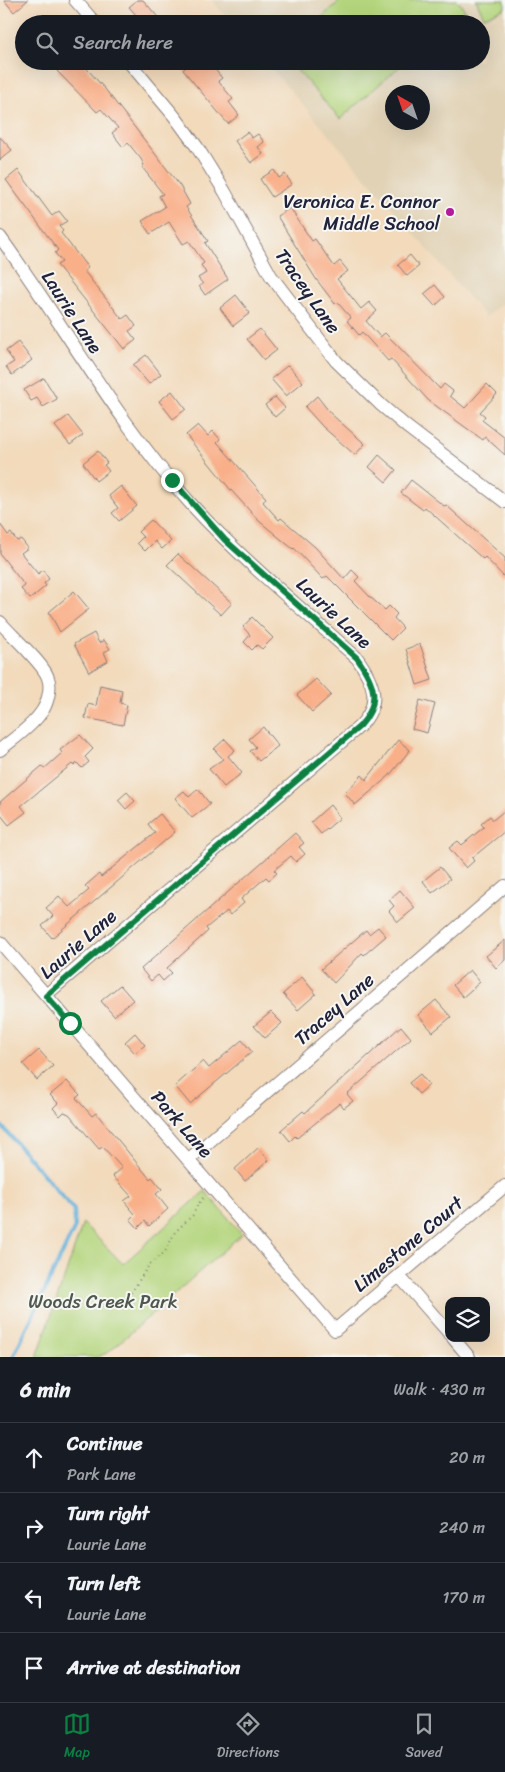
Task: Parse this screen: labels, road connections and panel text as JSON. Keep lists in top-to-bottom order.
{
  "streets": {
    "street": [
      "Tracey Lane",
      "Laurie Lane",
      "Park Lane",
      "Limestone Court"
    ]
  },
  "crossings": [
    ["Tracey Lane", "Park Lane"],
    ["Laurie Lane", "Park Lane"],
    ["Park Lane", "Limestone Court"]
  ],
  "parks": ["Woods Creek Park"],
  "places": ["Veronica E. Connor Middle School"],
  "north": "top left",
  "page": {
    "search": "Search here",
    "heading": ["6 min", "Walk · 430 m"],
    "list": [
      ["Continue", "Park Lane", "20 m"],
      ["Turn right", "Laurie Lane", "240 m"],
      ["Turn left", "Laurie Lane", "170 m"],
      "Arrive at destination"
    ],
    "nav": ["Map", "Directions", "Saved"]
  }
}
